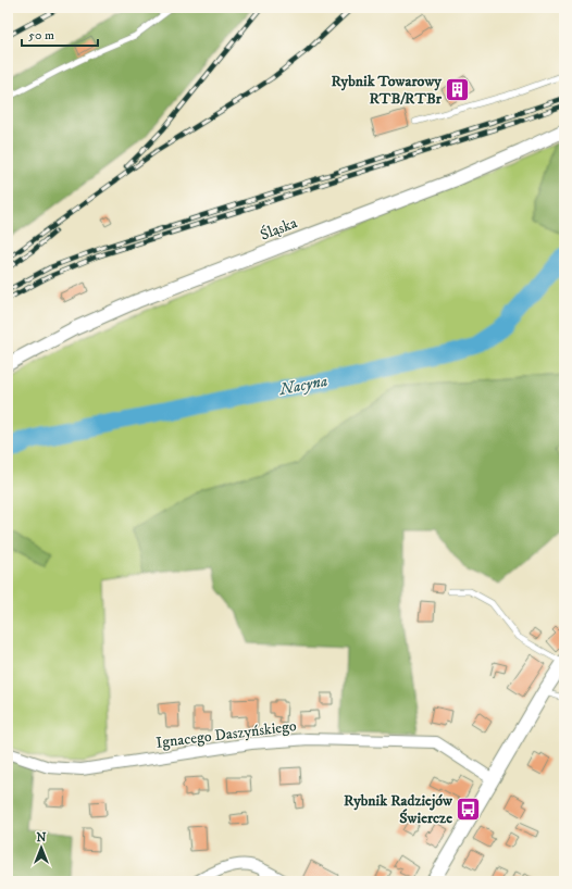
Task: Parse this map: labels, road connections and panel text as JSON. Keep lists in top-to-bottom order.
{
  "streets": {
    "street": ["Śląska", "Ignacego Daszyńskiego"]
  },
  "water": ["Nacyna"],
  "places": {
    "building": ["Rybnik Towarowy RTB/RTBr"],
    "bus stop": ["Rybnik Radziejów Świercze"]
  },
  "scale_bar": "50 m",
  "north": "top"
}
